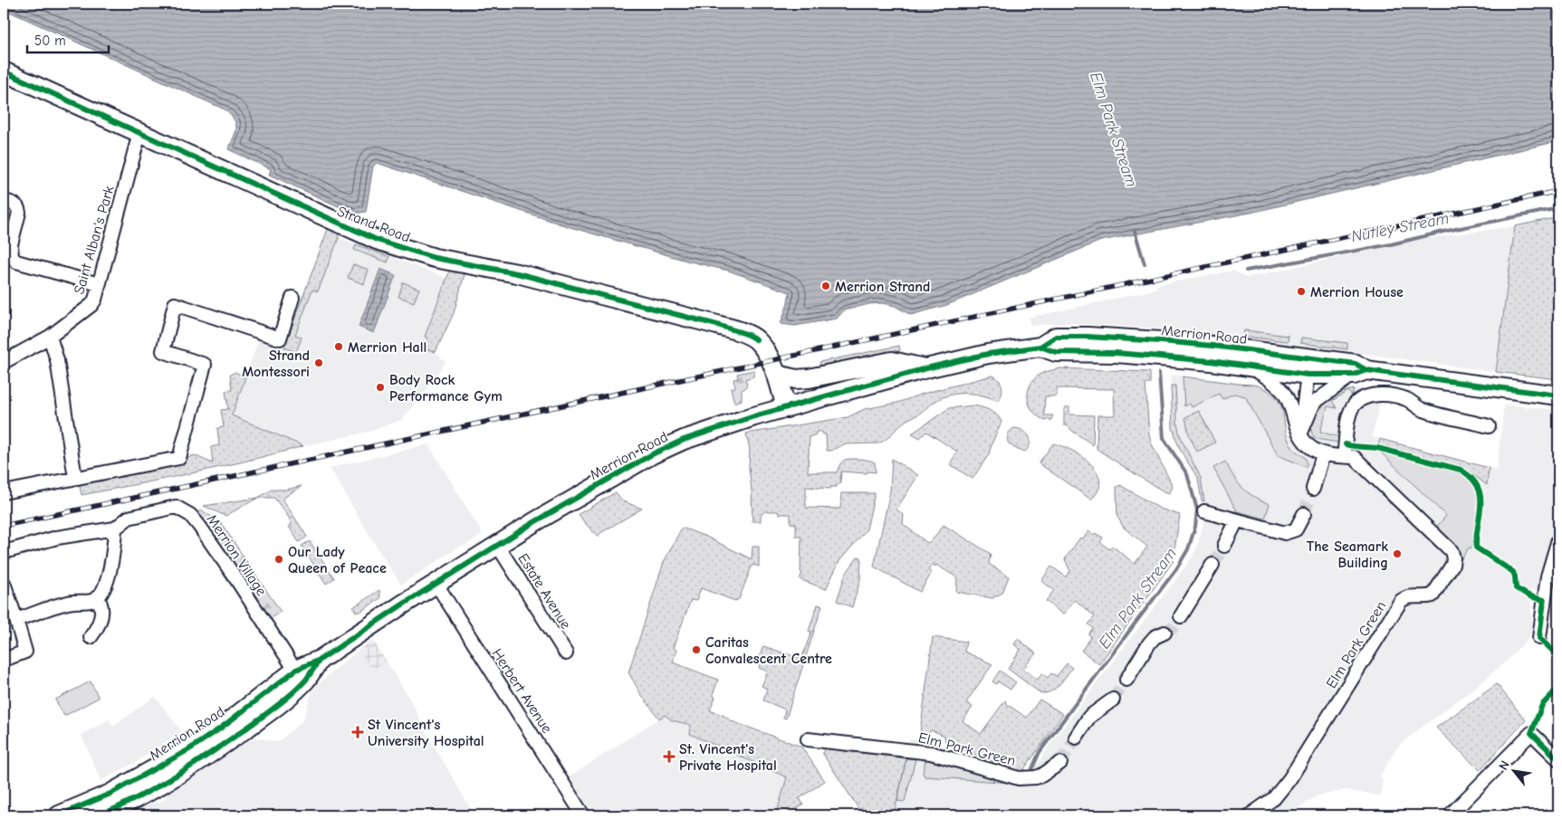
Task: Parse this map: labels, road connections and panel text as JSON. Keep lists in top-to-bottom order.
{
  "streets": {
    "main road": ["Strand Road", "Merrion Road"],
    "street": [
      "Saint Alban's Park",
      "Merrion Village",
      "Estate Avenue",
      "Elm Park Green",
      "Herbert Avenue"
    ]
  },
  "crossings": [
    ["Strand Road", "Saint Alban's Park"],
    ["Strand Road", "Merrion Road"],
    ["Merrion Road", "Merrion Village"],
    ["Merrion Road", "Estate Avenue"],
    ["Merrion Road", "Herbert Avenue"]
  ],
  "water": ["Elm Park Stream", "Nutley Stream"],
  "places": {
    "other": [
      "Merrion Strand",
      "Merrion House",
      "Merrion Hall",
      "Strand Montessori",
      "Body Rock Performance Gym",
      "The Seamark Building",
      "Our Lady Queen of Peace",
      "Caritas Convalescent Centre"
    ],
    "health": ["St Vincent's University Hospital", "St. Vincent's Private Hospital"]
  },
  "scale_bar": "50 m",
  "north": "top left"
}
